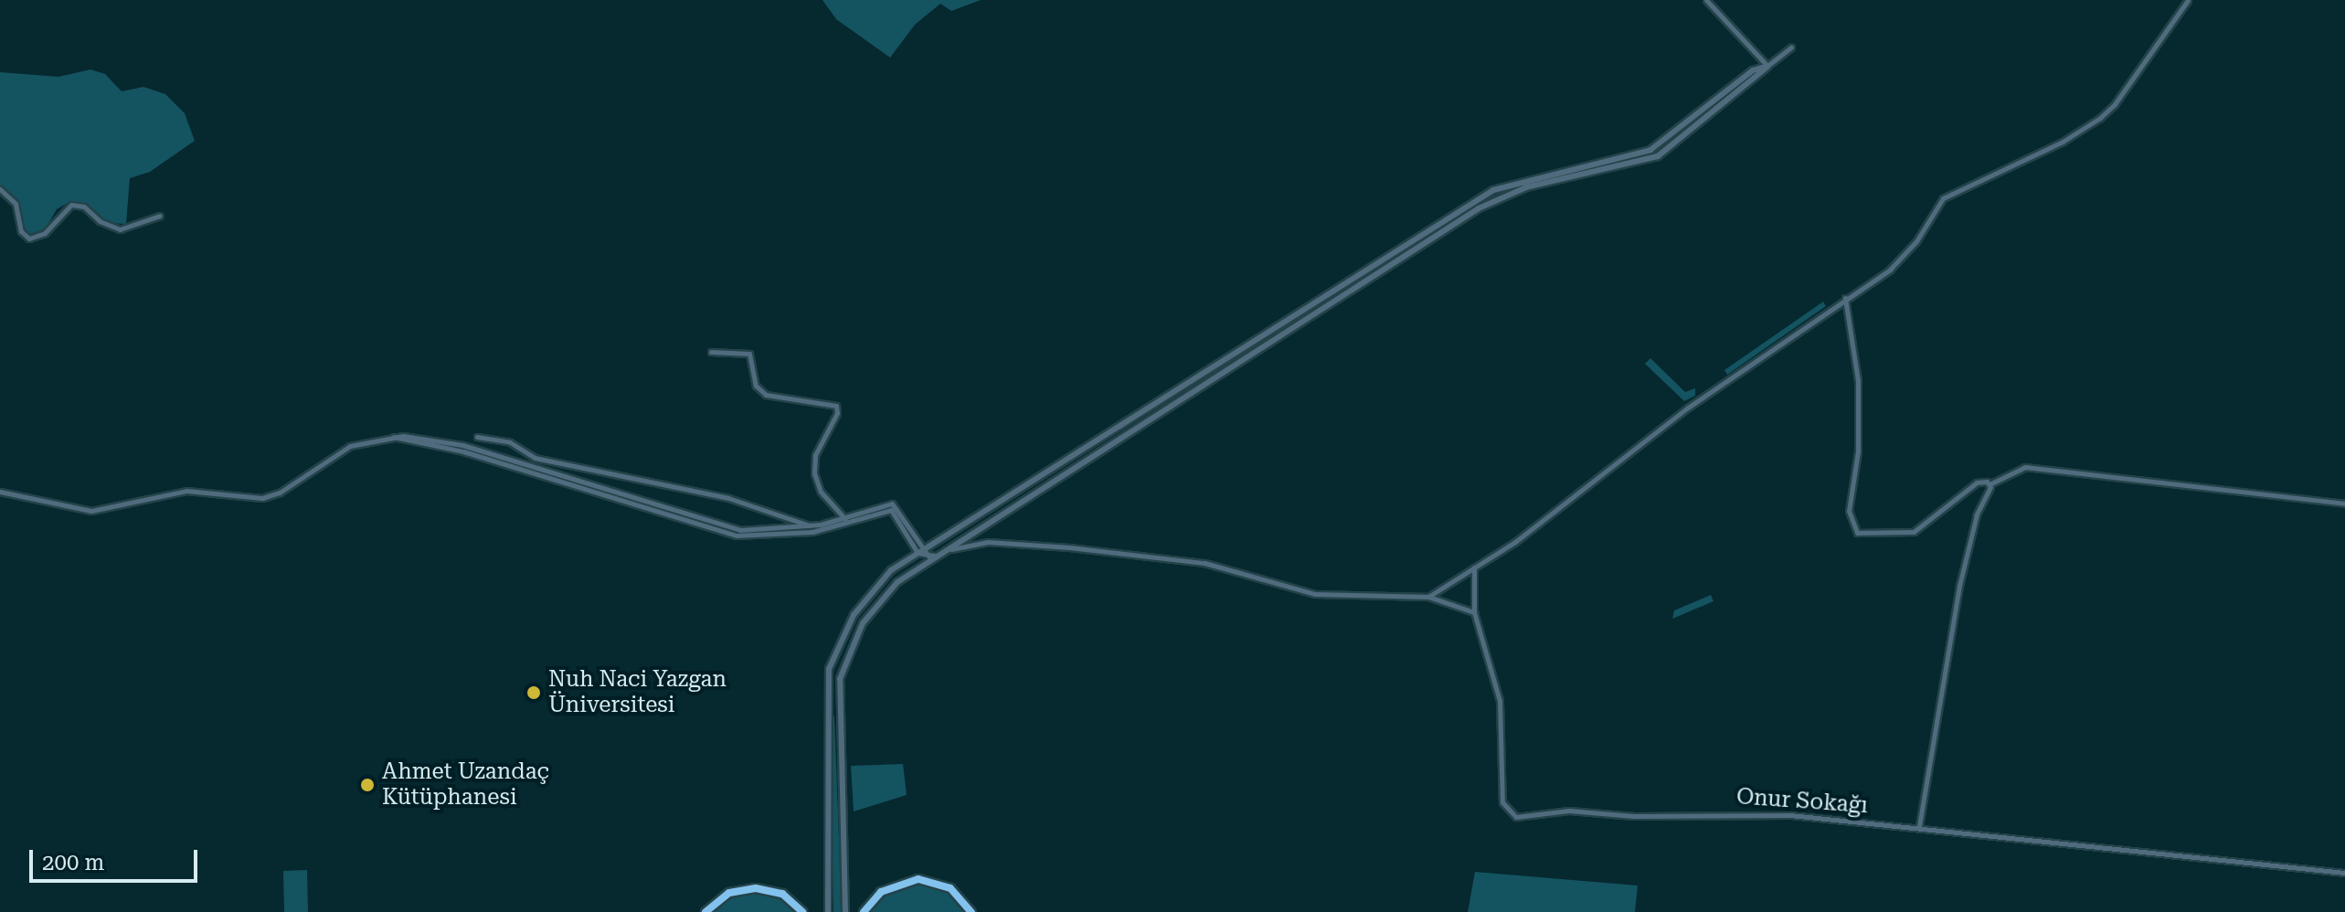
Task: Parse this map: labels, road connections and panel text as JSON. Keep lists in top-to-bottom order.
{
  "streets": {
    "street": ["Onur Sokağı"]
  },
  "places": ["Nuh Naci Yazgan Üniversitesi", "Ahmet Uzandaç Kütüphanesi"],
  "scale_bar": "200 m"
}
